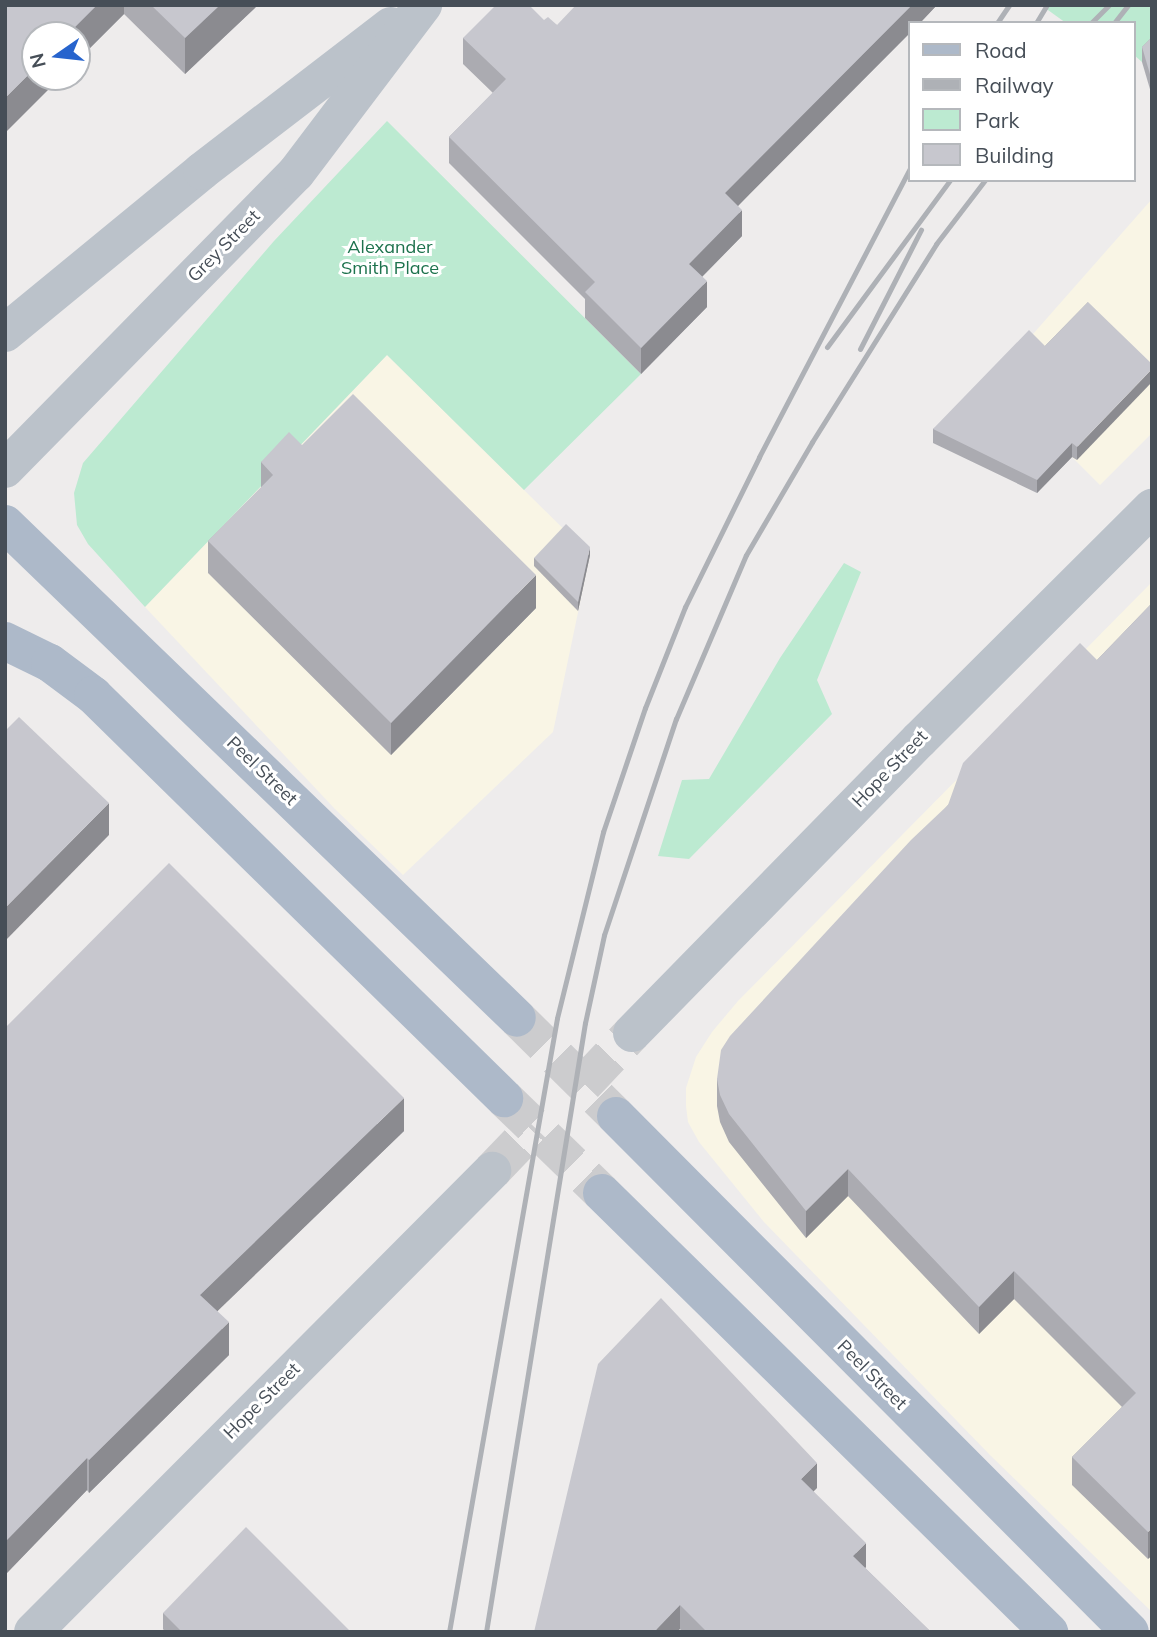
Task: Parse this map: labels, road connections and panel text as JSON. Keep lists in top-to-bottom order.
{
  "streets": {
    "main road": ["Peel Street"],
    "street": ["Grey Street", "Hope Street"]
  },
  "parks": ["Alexander Smith Place"],
  "legend": [
    "Road",
    "Railway",
    "Park",
    "Building"
  ],
  "north": "left"
}
